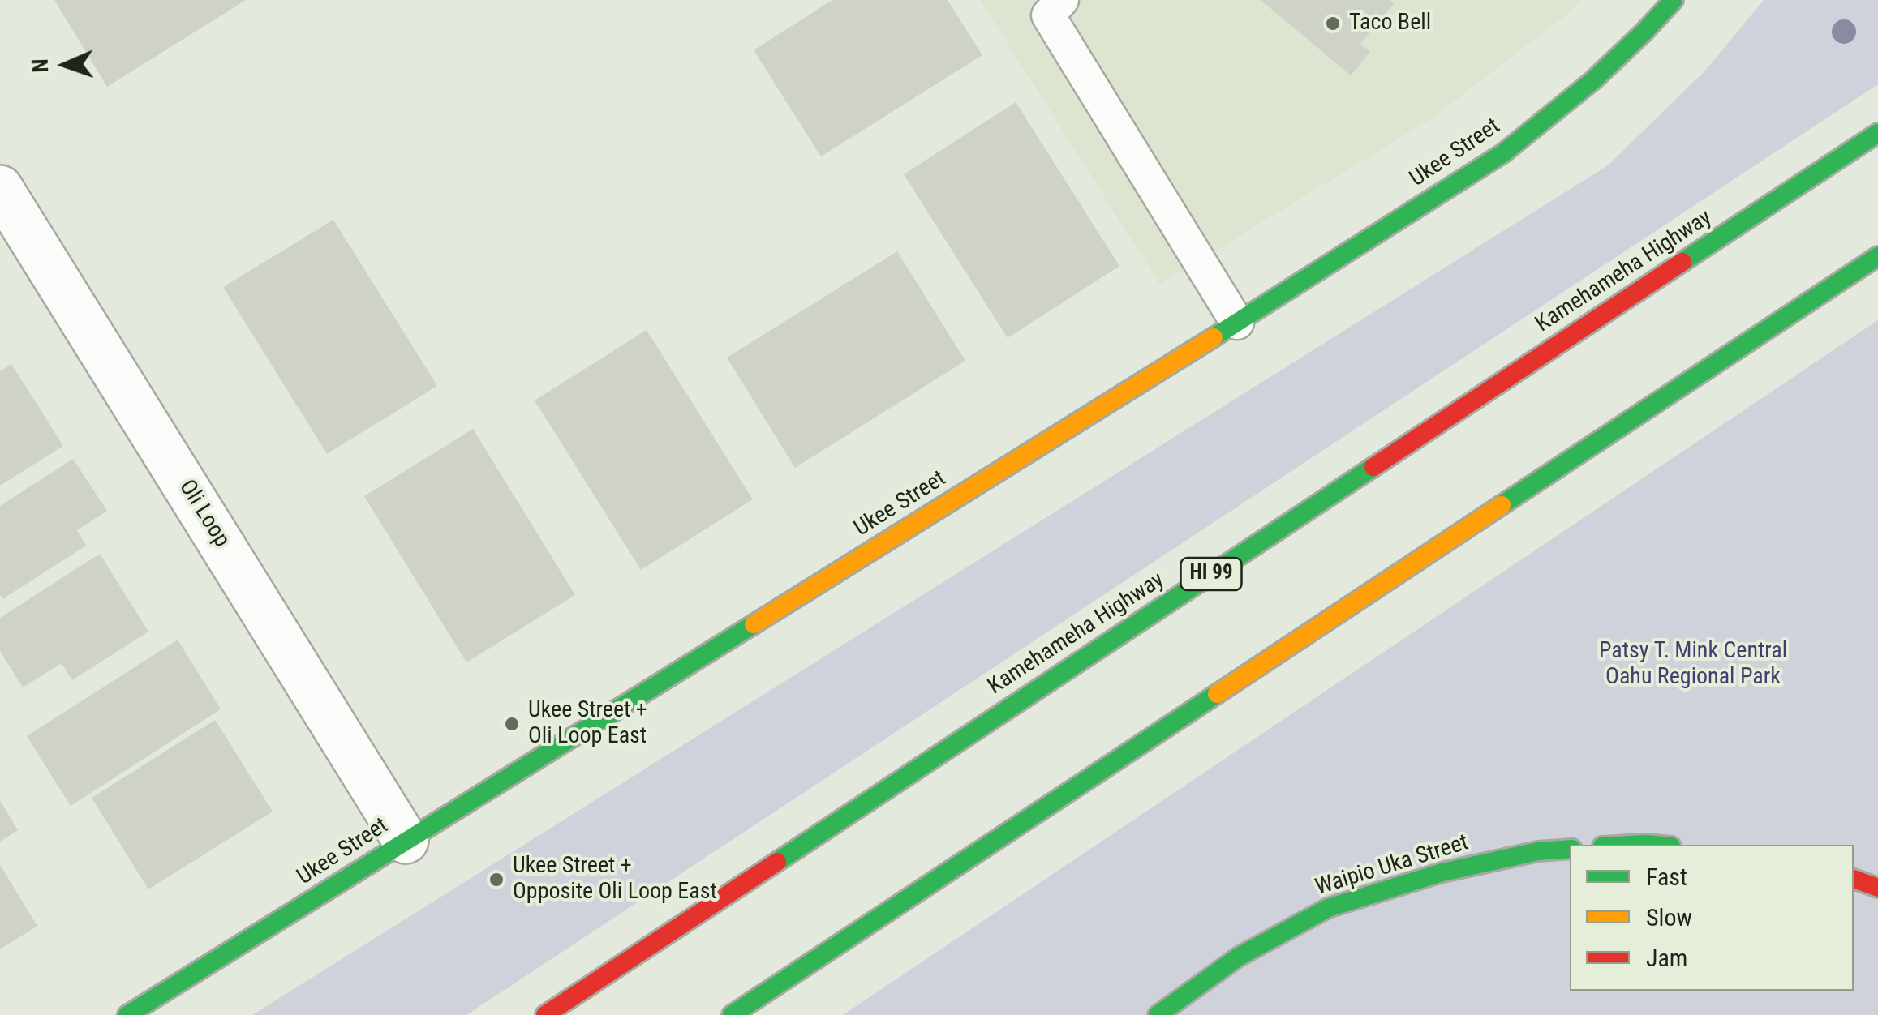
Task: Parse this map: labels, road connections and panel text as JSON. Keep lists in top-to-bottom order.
{
  "streets": {
    "main road": [
      "Ukee Street",
      "Kamehameha Highway",
      "HI 99",
      "Waipio Uka Street"
    ],
    "street": ["Oli Loop"]
  },
  "crossings": [
    ["Ukee Street", "Oli Loop"]
  ],
  "parks": ["Patsy T. Mink Central Oahu Regional Park"],
  "places": ["Taco Bell", "Ukee Street + Oli Loop East", "Ukee Street + Opposite Oli Loop East"],
  "legend": ["Fast", "Slow", "Jam"],
  "north": "left"
}
